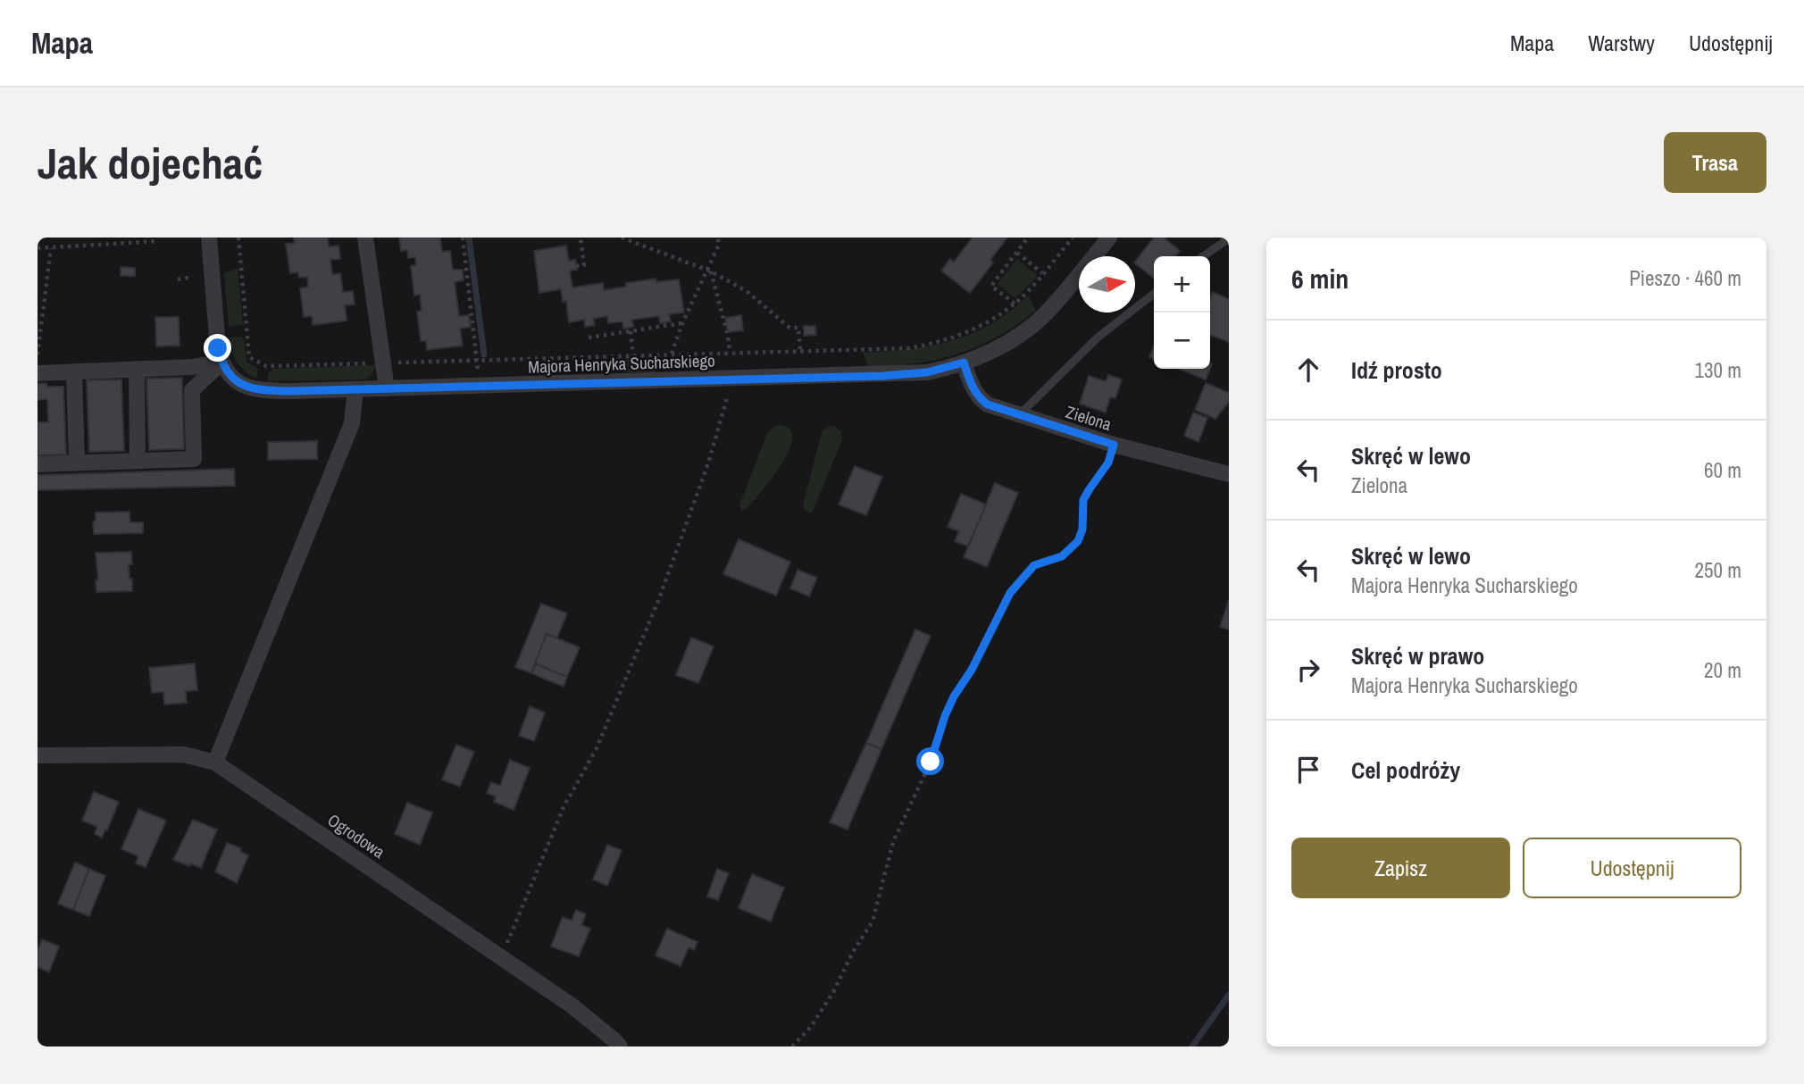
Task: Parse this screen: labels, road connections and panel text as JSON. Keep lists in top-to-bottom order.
{
  "streets": {
    "street": ["Majora Henryka Sucharskiego", "Zielona", "Ogrodowa"]
  },
  "crossings": [
    ["Majora Henryka Sucharskiego", "Zielona"]
  ],
  "north": "right",
  "page": {
    "header": "Mapa",
    "nav": ["Mapa", "Warstwy", "Udostępnij"],
    "buttons": [
      "Trasa",
      ["Zapisz", "Udostępnij"]
    ],
    "title": "Jak dojechać",
    "heading": ["6 min", "Pieszo · 460 m"],
    "map_buttons": ["+", "−"],
    "list": [
      ["Idź prosto", "130 m"],
      ["Skręć w lewo", "Zielona", "60 m"],
      ["Skręć w lewo", "Majora Henryka Sucharskiego", "250 m"],
      ["Skręć w prawo", "Majora Henryka Sucharskiego", "20 m"],
      "Cel podróży"
    ]
  }
}
